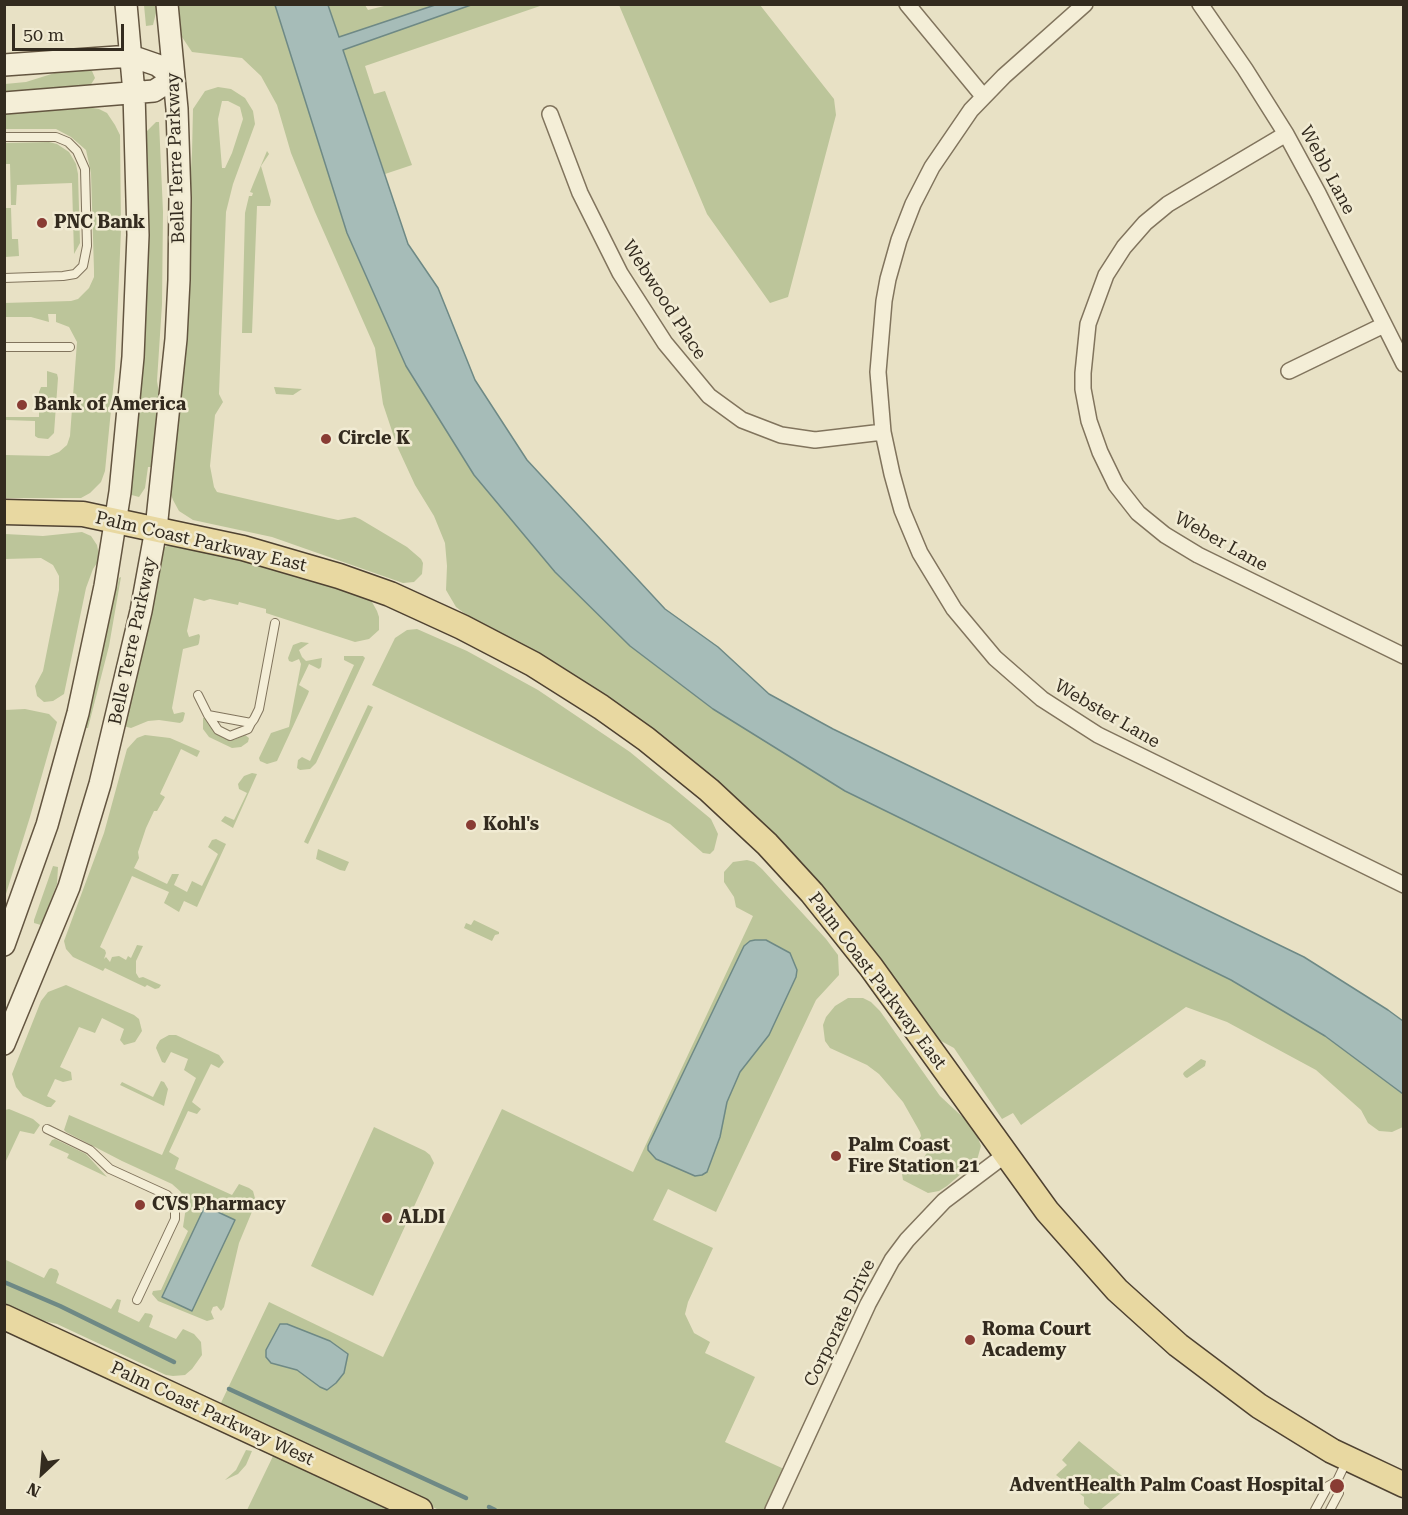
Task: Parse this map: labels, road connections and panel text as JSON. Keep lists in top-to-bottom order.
{
  "streets": {
    "main road": ["Belle Terre Parkway", "Palm Coast Parkway East", "Palm Coast Parkway West"],
    "street": [
      "Webb Lane",
      "Webwood Place",
      "Weber Lane",
      "Webster Lane",
      "Corporate Drive"
    ]
  },
  "crossings": [
    ["Belle Terre Parkway", "Palm Coast Parkway East"],
    ["Webb Lane", "Weber Lane"],
    ["Webwood Place", "Webster Lane"],
    ["Palm Coast Parkway East", "Corporate Drive"]
  ],
  "places": [
    "PNC Bank",
    "Bank of America",
    "Circle K",
    "Kohl's",
    "Palm Coast Fire Station 21",
    "CVS Pharmacy",
    "ALDI",
    "Roma Court Academy",
    "AdventHealth Palm Coast Hospital"
  ],
  "scale_bar": "50 m",
  "north": "bottom left"
}
